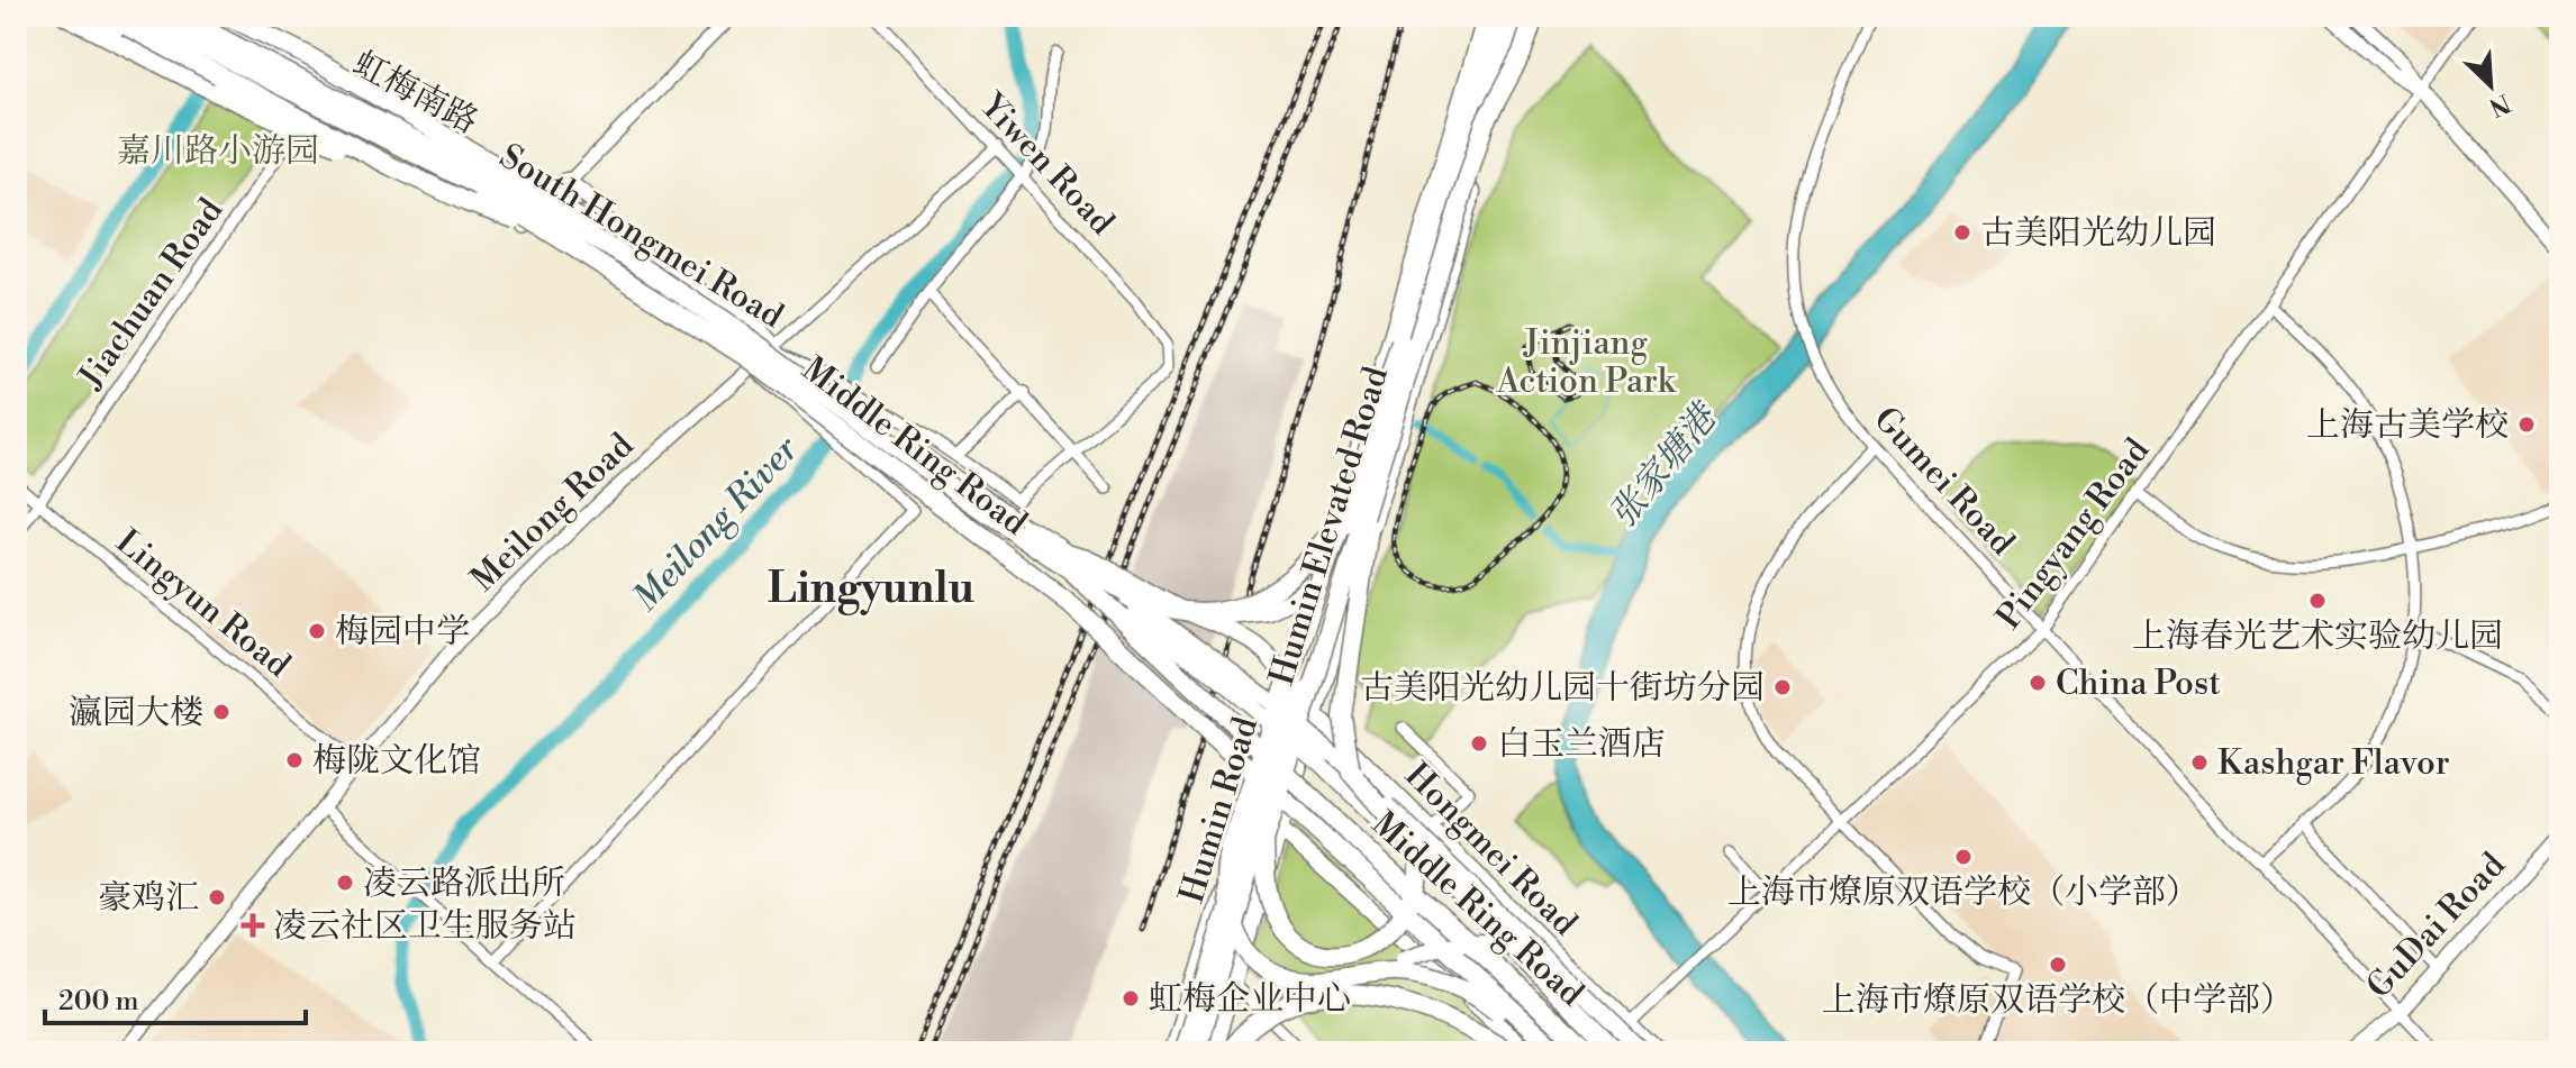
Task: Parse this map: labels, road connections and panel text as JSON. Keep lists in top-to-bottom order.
{
  "streets": {
    "highway": ["Middle Ring Road", "Humin Elevated Road"],
    "main road": [
      "虹梅南路",
      "South Hongmei Road",
      "Humin Road",
      "Hongmei Road",
      "GuDai Road"
    ],
    "street": [
      "Yiwen Road",
      "Jiachuan Road",
      "Gumei Road",
      "Meilong Road",
      "Pingyang Road",
      "Lingyun Road"
    ]
  },
  "crossings": [
    ["虹梅南路", "South Hongmei Road"],
    ["虹梅南路", "Middle Ring Road"],
    ["虹梅南路", "Meilong Road"],
    ["South Hongmei Road", "Middle Ring Road"],
    ["South Hongmei Road", "Meilong Road"],
    ["South Hongmei Road", "Hongmei Road"],
    ["Jiachuan Road", "Lingyun Road"],
    ["Gumei Road", "Pingyang Road"],
    ["Gumei Road", "GuDai Road"],
    ["Meilong Road", "Lingyun Road"],
    ["Humin Elevated Road", "Humin Road"],
    ["Pingyang Road", "Hongmei Road"],
    ["Humin Road", "Hongmei Road"]
  ],
  "districts": ["Lingyunlu"],
  "water": ["张家塘港", "Meilong River"],
  "parks": ["嘉川路小游园", "Jinjiang Action Park"],
  "places": {
    "other": [
      "古美阳光幼儿园",
      "上海古美学校",
      "上海春光艺术实验幼儿园",
      "梅园中学",
      "China Post",
      "古美阳光幼儿园十街坊分园",
      "瀛园大楼",
      "白玉兰酒店",
      "梅陇文化馆",
      "Kashgar Flavor",
      "上海市燎原双语学校（小学部）",
      "凌云路派出所",
      "豪鸡汇",
      "上海市燎原双语学校（中学部）",
      "虹梅企业中心"
    ],
    "health": ["凌云社区卫生服务站"]
  },
  "scale_bar": "200 m",
  "north": "bottom right"
}
